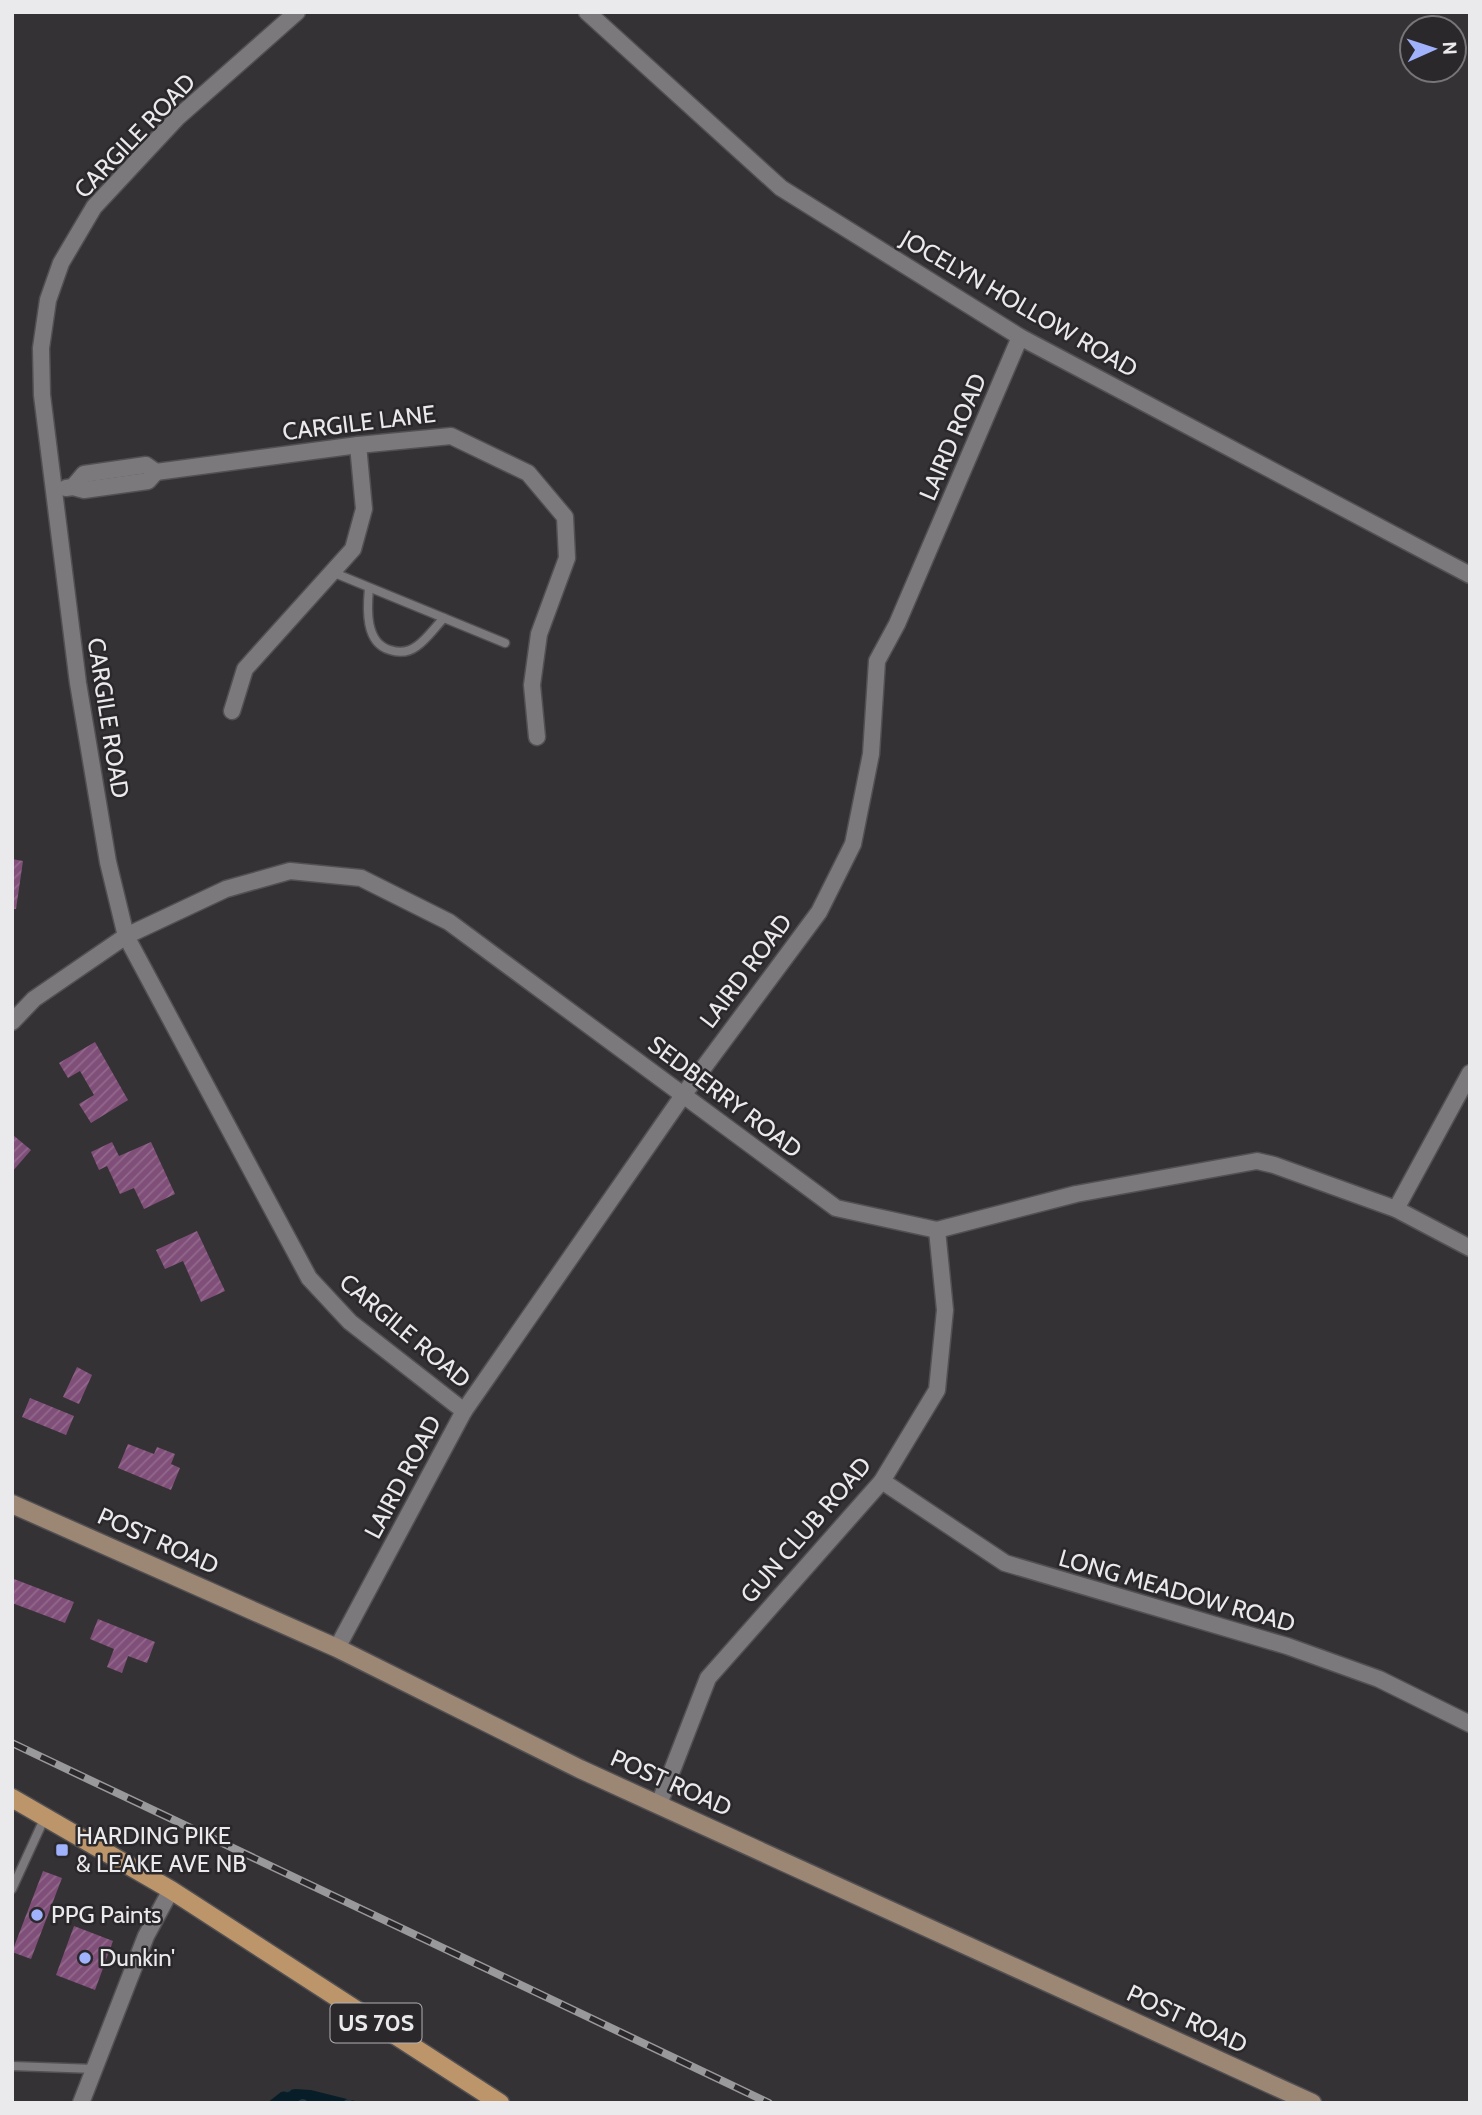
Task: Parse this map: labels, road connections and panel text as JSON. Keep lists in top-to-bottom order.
{
  "streets": {
    "main road": ["US 70S"],
    "street": [
      "CARGILE ROAD",
      "JOCELYN HOLLOW ROAD",
      "CARGILE LANE",
      "LAIRD ROAD",
      "SEDBERRY ROAD",
      "GUN CLUB ROAD",
      "POST ROAD",
      "LONG MEADOW ROAD"
    ]
  },
  "crossings": [
    ["CARGILE ROAD", "CARGILE LANE"],
    ["CARGILE ROAD", "LAIRD ROAD"],
    ["CARGILE ROAD", "SEDBERRY ROAD"],
    ["JOCELYN HOLLOW ROAD", "LAIRD ROAD"],
    ["LAIRD ROAD", "SEDBERRY ROAD"],
    ["LAIRD ROAD", "POST ROAD"],
    ["SEDBERRY ROAD", "GUN CLUB ROAD"],
    ["GUN CLUB ROAD", "POST ROAD"],
    ["GUN CLUB ROAD", "LONG MEADOW ROAD"]
  ],
  "places": {
    "transit": ["HARDING PIKE & LEAKE AVE NB"],
    "other": ["PPG Paints", "Dunkin'"]
  },
  "north": "right"
}
